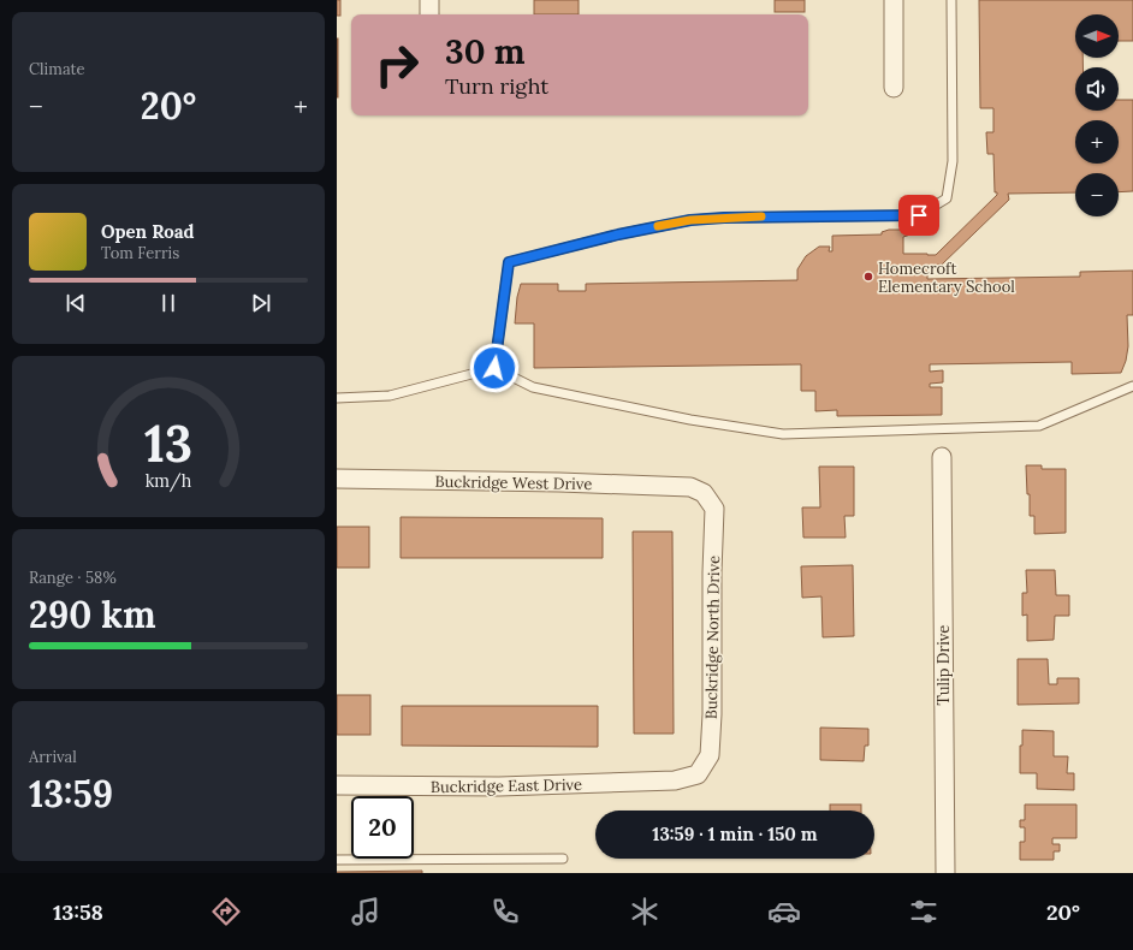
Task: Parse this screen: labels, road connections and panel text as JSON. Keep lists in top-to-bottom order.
{
  "streets": {
    "street": [
      "Buckridge West Drive",
      "Buckridge North Drive",
      "Tulip Drive",
      "Buckridge East Drive"
    ]
  },
  "crossings": [
    ["Buckridge West Drive", "Buckridge North Drive"],
    ["Buckridge North Drive", "Buckridge East Drive"]
  ],
  "places": ["Homecroft Elementary School"],
  "north": "right",
  "page": {
    "tile": [
      "Climate",
      ["Range · 58%", "290 km"],
      ["Arrival", "13:59"]
    ],
    "map_buttons": ["+", "−"],
    "turn": ["30 m", "Turn right"],
    "heat": ["−", "20°", "+"],
    "song": ["Open Road", "Tom Ferris"],
    "limit": "20",
    "trip": "13:59 · 1 min · 150 m",
    "tabs": ["13:58", "20°"],
    "gauge": ["13", "km/h"]
  }
}
